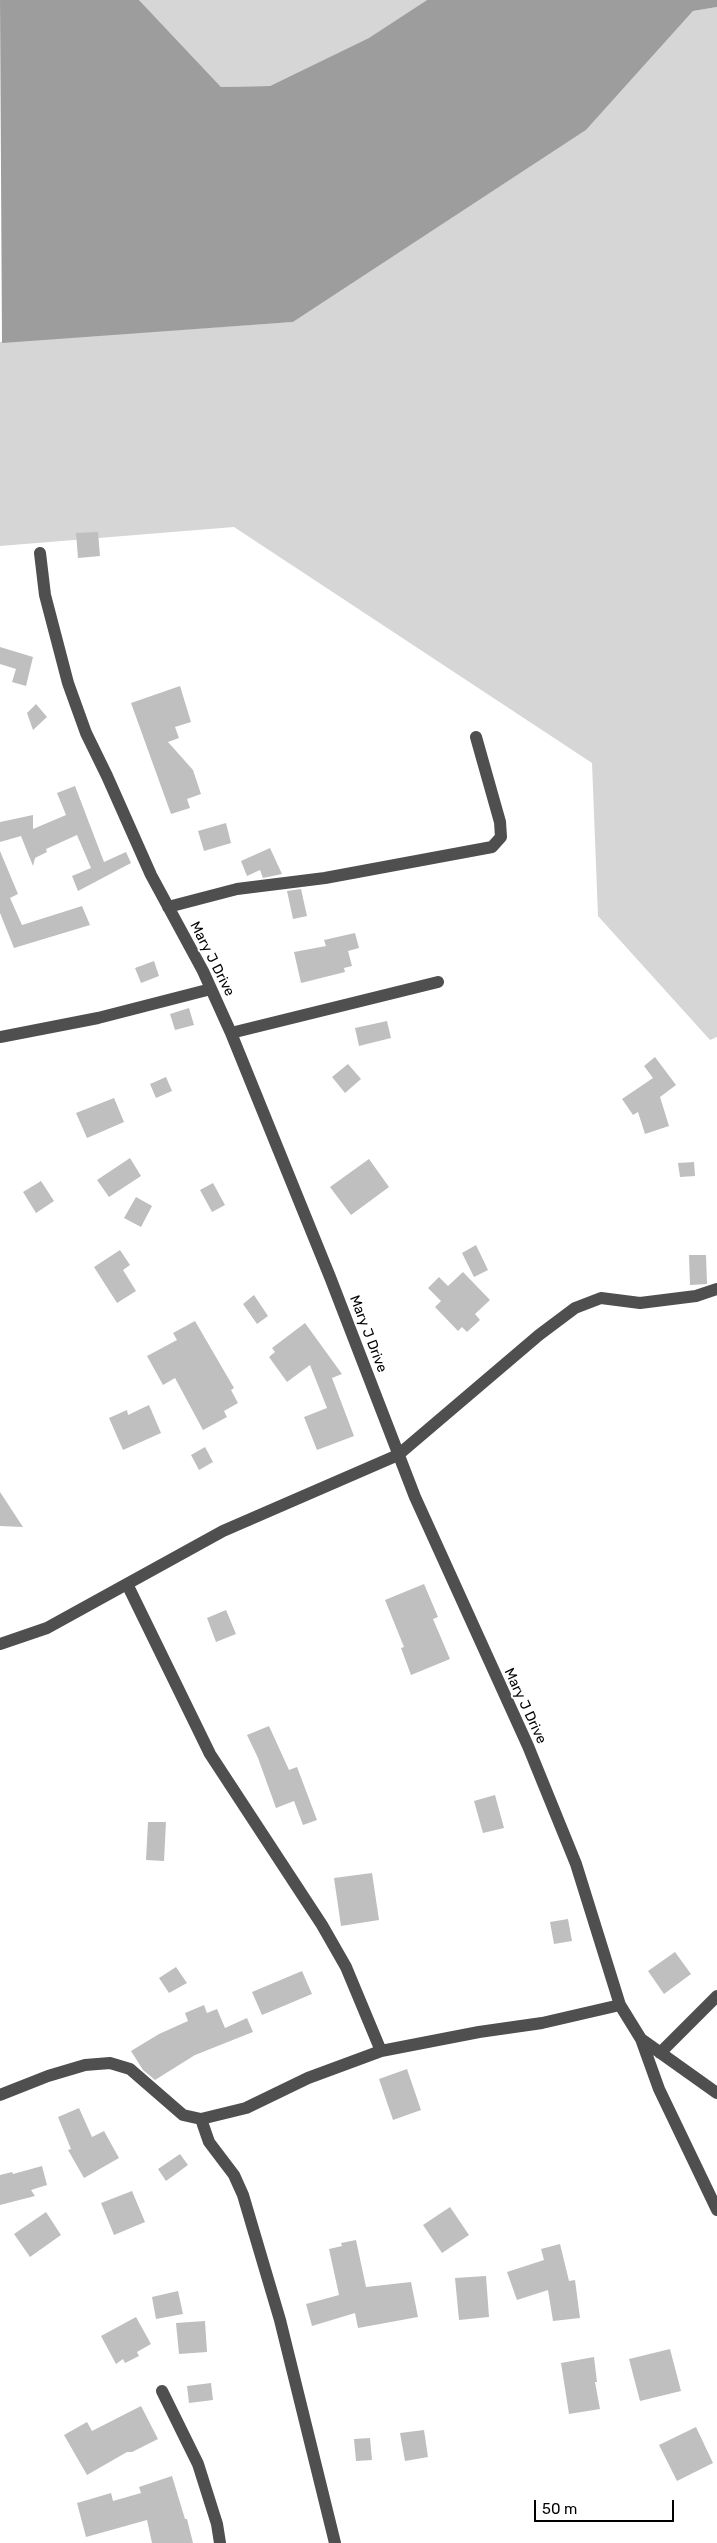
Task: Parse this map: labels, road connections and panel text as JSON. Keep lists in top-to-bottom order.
{
  "streets": {
    "street": ["Mary J Drive"]
  },
  "scale_bar": "50 m"
}
